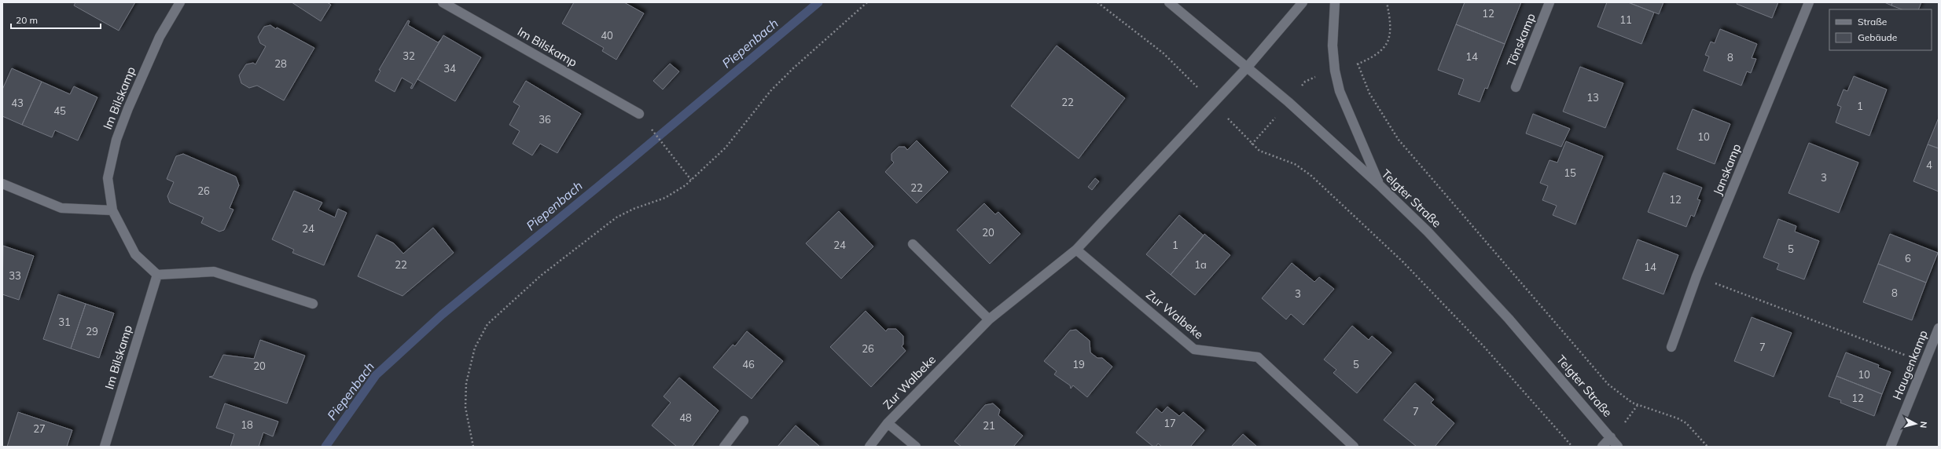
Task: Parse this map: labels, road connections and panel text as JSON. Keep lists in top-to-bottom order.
{
  "streets": {
    "street": [
      "Tönskamp",
      "Im Bilskamp",
      "Janskamp",
      "Telgter Straße",
      "Zur Walbeke",
      "Haugenkamp"
    ]
  },
  "crossings": [
    ["Telgter Straße", "Zur Walbeke"]
  ],
  "water": ["Piepenbach"],
  "house_numbers": [
    "12",
    "11",
    "40",
    "32",
    "14",
    "8",
    "28",
    "34",
    "13",
    "22",
    "43",
    "1",
    "45",
    "36",
    "10",
    "4",
    "15",
    "3",
    "22",
    "26",
    "12",
    "24",
    "20",
    "24",
    "1",
    "5",
    "6",
    "22",
    "1a",
    "14",
    "33",
    "8",
    "3",
    "31",
    "29",
    "7",
    "26",
    "46",
    "19",
    "5",
    "20",
    "10",
    "12",
    "7",
    "48",
    "17",
    "18",
    "21",
    "27"
  ],
  "legend": ["Straße", "Gebäude"],
  "scale_bar": "20 m",
  "north": "right"
}
